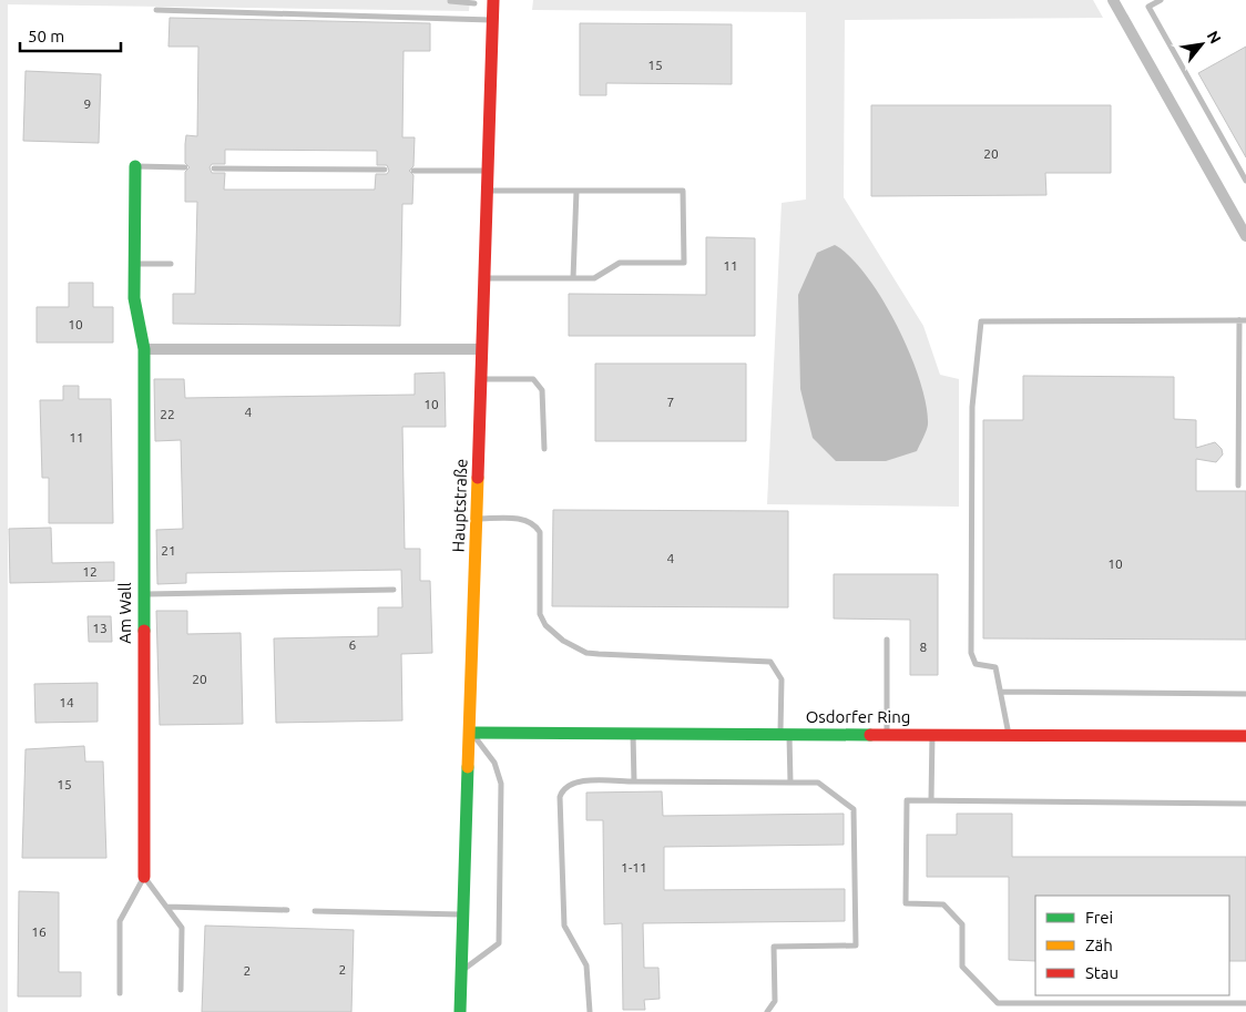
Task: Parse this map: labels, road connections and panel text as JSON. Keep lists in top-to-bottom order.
{
  "streets": {
    "street": ["Hauptstraße", "Am Wall", "Osdorfer Ring"]
  },
  "crossings": [
    ["Hauptstraße", "Osdorfer Ring"]
  ],
  "house_numbers": [
    "15",
    "9",
    "20",
    "11",
    "10",
    "7",
    "10",
    "4",
    "22",
    "11",
    "21",
    "4",
    "10",
    "12",
    "13",
    "6",
    "8",
    "20",
    "14",
    "15",
    "1-11",
    "16",
    "2",
    "2"
  ],
  "legend": ["Frei", "Zäh", "Stau"],
  "scale_bar": "50 m",
  "north": "top right"
}
